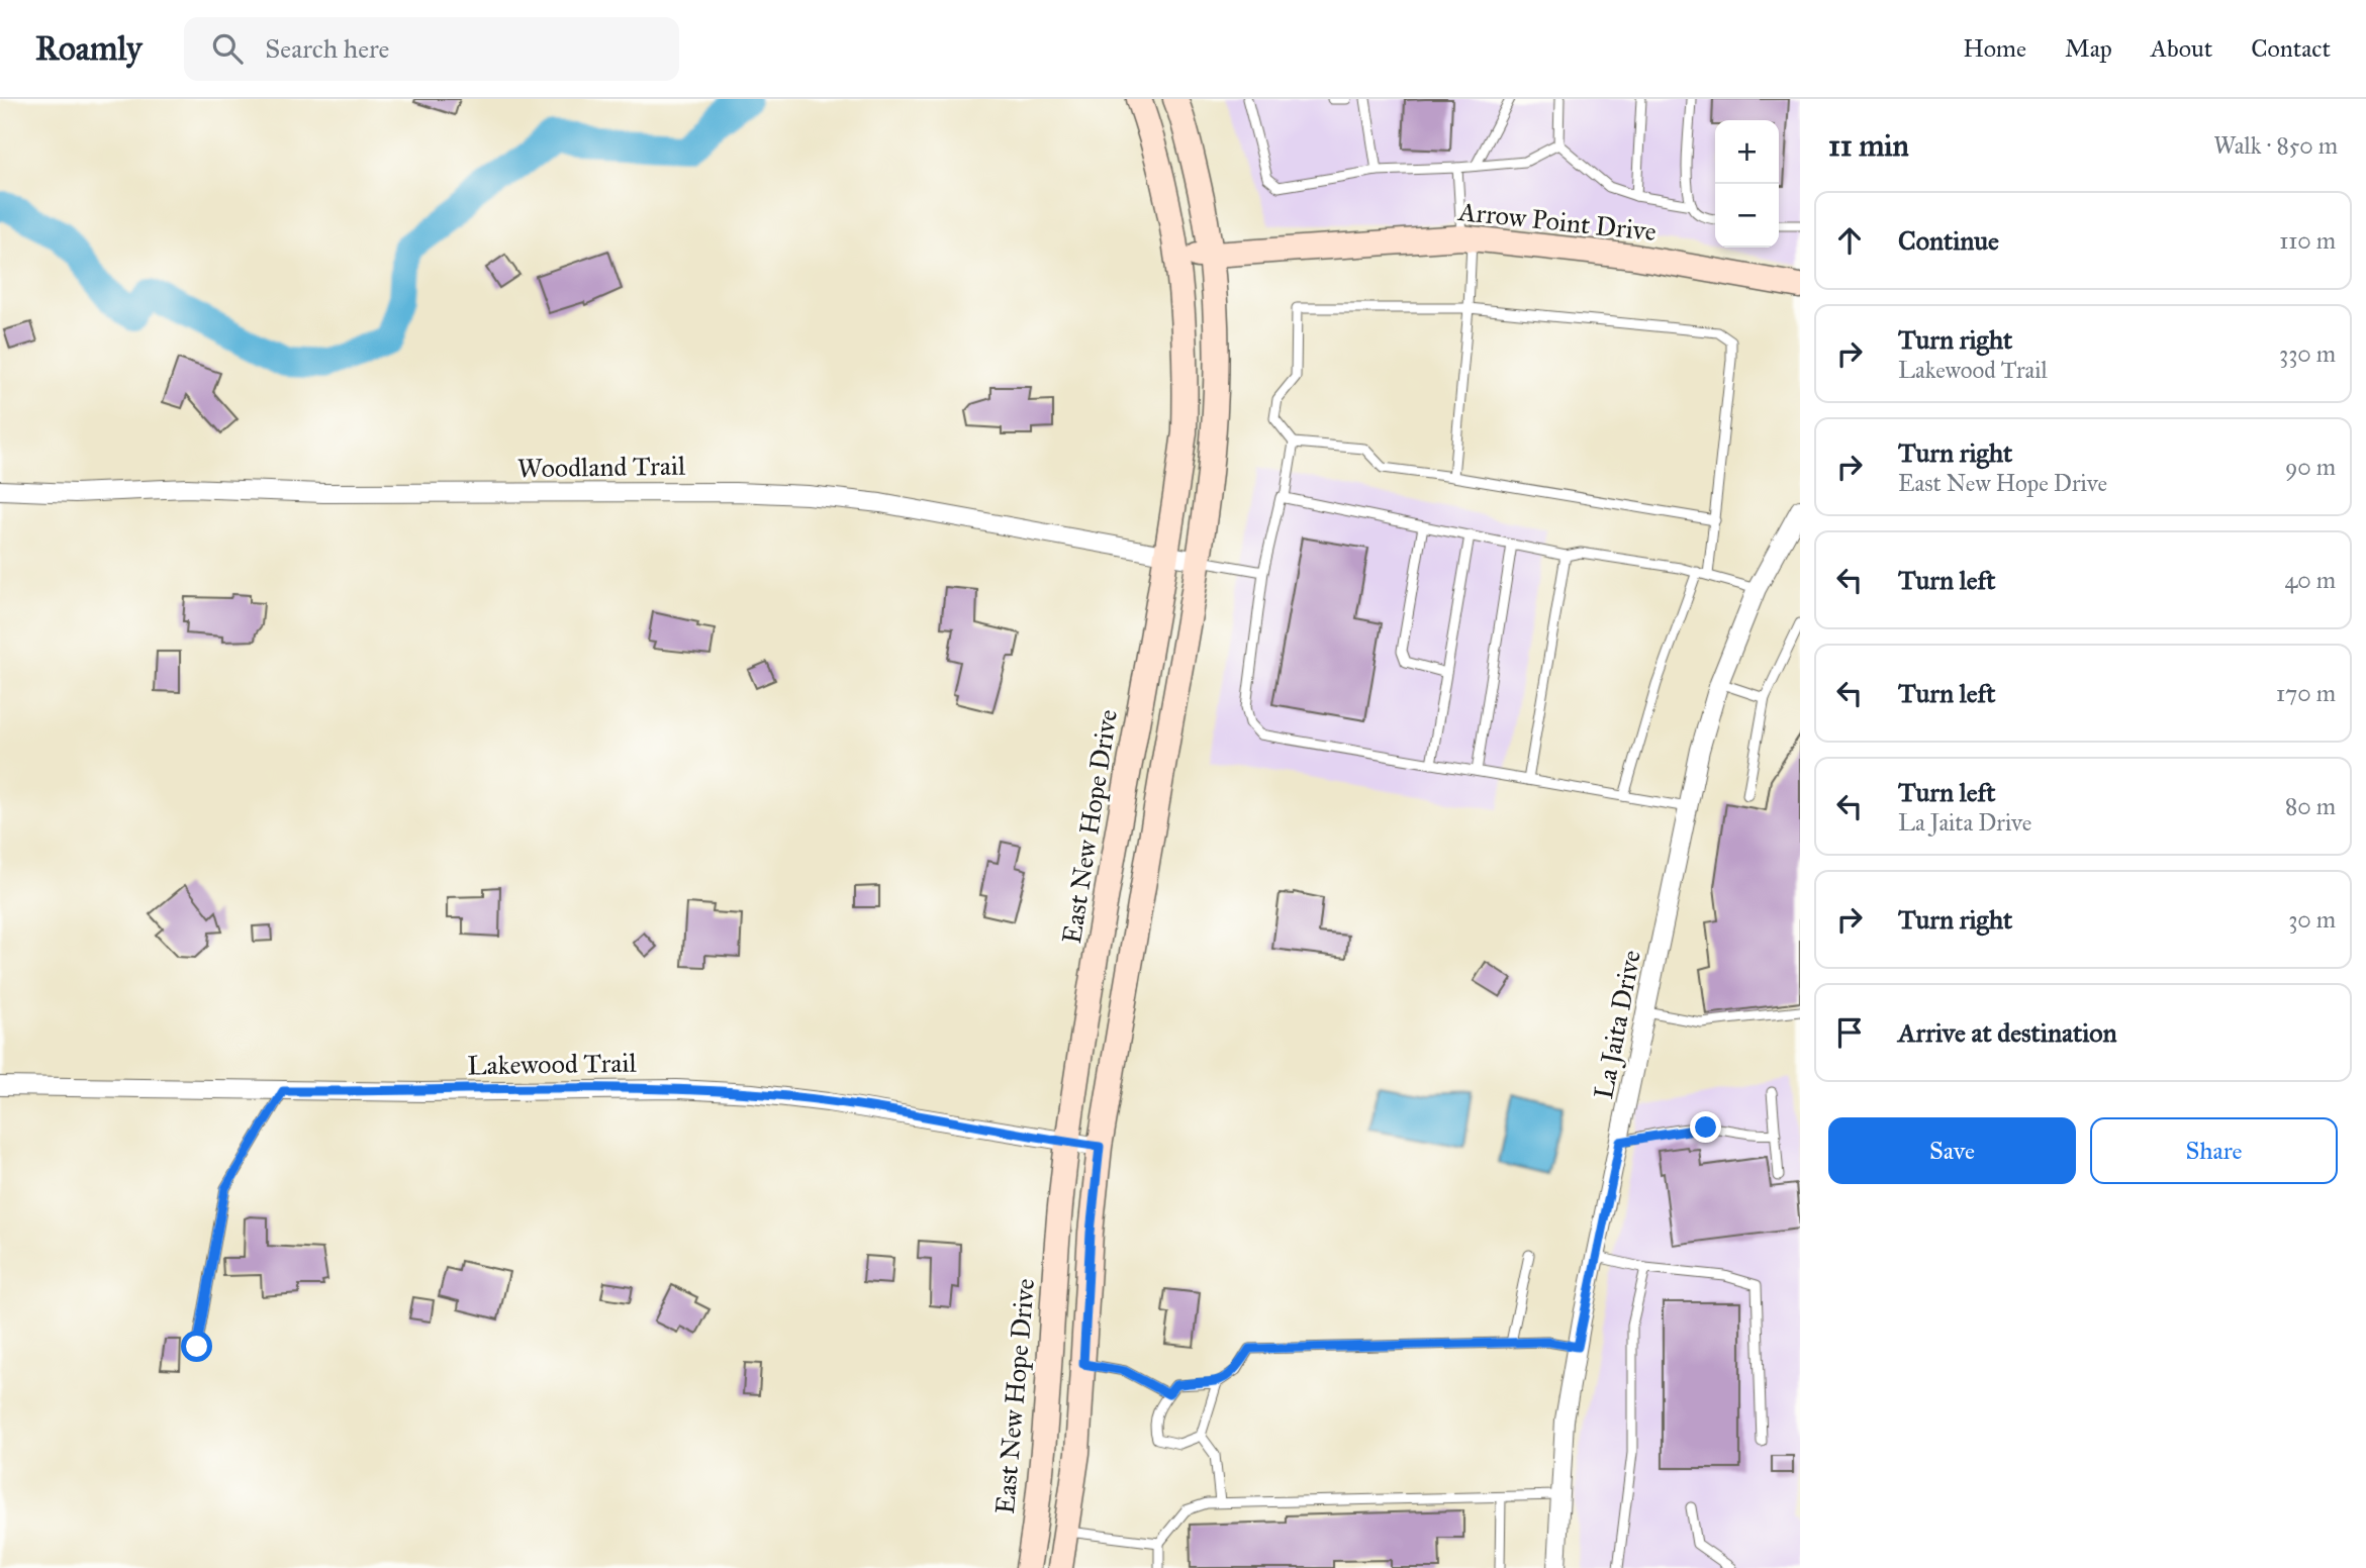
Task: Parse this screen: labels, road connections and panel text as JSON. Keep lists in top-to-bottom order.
{
  "streets": {
    "street": [
      "Arrow Point Drive",
      "Woodland Trail",
      "East New Hope Drive",
      "La Jaita Drive",
      "Lakewood Trail"
    ]
  },
  "crossings": [
    ["Arrow Point Drive", "East New Hope Drive"],
    ["Woodland Trail", "East New Hope Drive"],
    ["East New Hope Drive", "Lakewood Trail"]
  ],
  "page": {
    "header": "Roamly",
    "search": "Search here",
    "nav": [
      "Home",
      "Map",
      "About",
      "Contact"
    ],
    "heading": ["11 min", "Walk · 850 m"],
    "map_buttons": ["+", "−"],
    "list": [
      ["Continue", "110 m"],
      ["Turn right", "Lakewood Trail", "330 m"],
      ["Turn right", "East New Hope Drive", "90 m"],
      ["Turn left", "40 m"],
      ["Turn left", "170 m"],
      ["Turn left", "La Jaita Drive", "80 m"],
      ["Turn right", "30 m"],
      "Arrive at destination"
    ],
    "buttons": ["Save", "Share"]
  }
}
